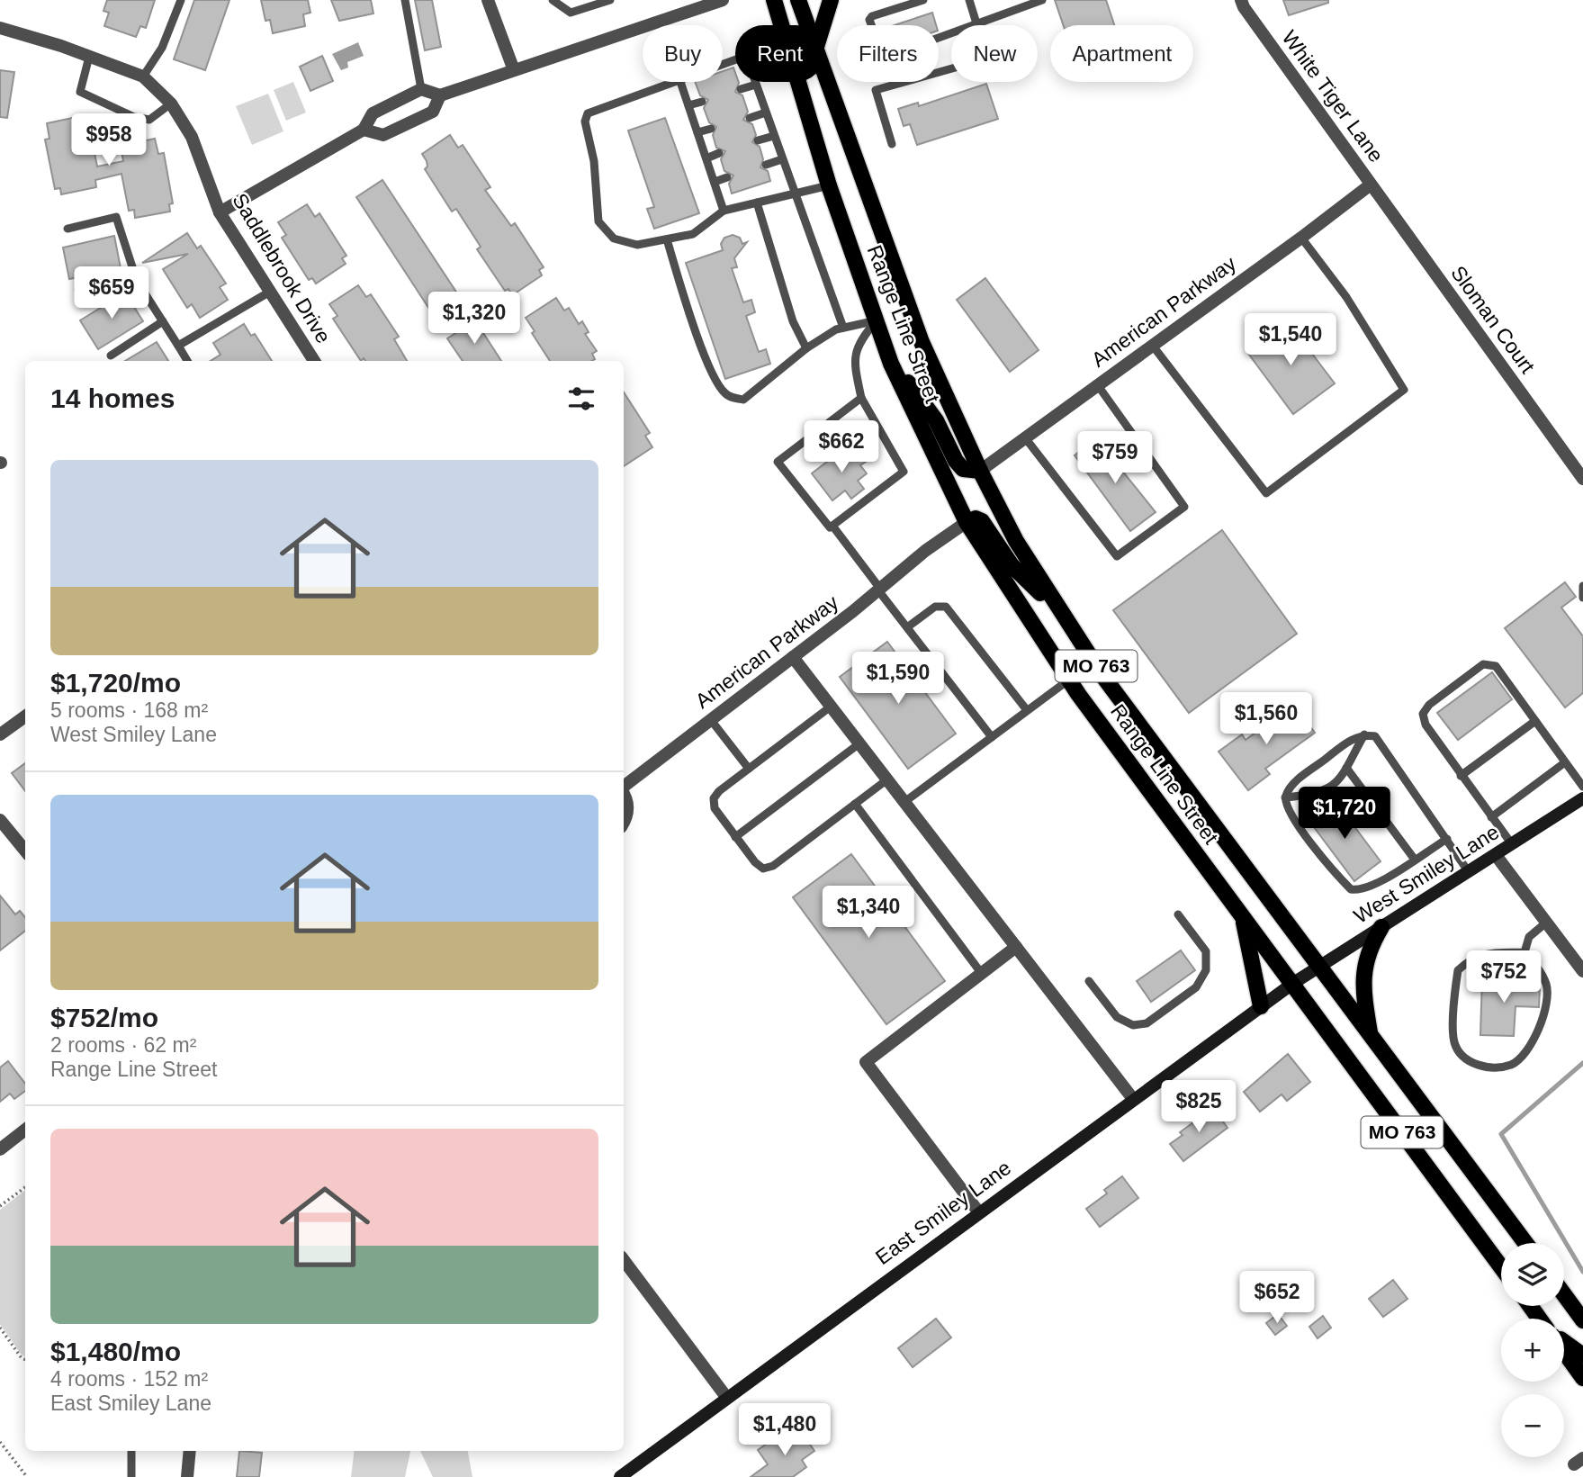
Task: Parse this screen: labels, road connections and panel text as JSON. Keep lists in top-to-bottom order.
{
  "streets": {
    "main road": ["Range Line Street", "MO 763"],
    "street": [
      "White Tiger Lane",
      "Saddlebrook Drive",
      "American Parkway",
      "Sloman Court",
      "West Smiley Lane",
      "East Smiley Lane"
    ]
  },
  "crossings": [
    ["White Tiger Lane", "American Parkway"],
    ["White Tiger Lane", "Sloman Court"],
    ["American Parkway", "Sloman Court"],
    ["American Parkway", "Range Line Street"],
    ["Range Line Street", "West Smiley Lane"],
    ["Range Line Street", "East Smiley Lane"],
    ["West Smiley Lane", "East Smiley Lane"]
  ],
  "page": {
    "chip": [
      "Buy",
      "Rent",
      "Filters",
      "New",
      "Apartment"
    ],
    "price": [
      "$958",
      "$659",
      "$1,320",
      "$1,540",
      "$662",
      "$759",
      "$1,590",
      "$1,560",
      "$1,720",
      "$1,340",
      "$752",
      "$825",
      "$652",
      "$1,480"
    ],
    "heading": "14 homes",
    "list": [
      {
        "name": "$1,720/mo",
        "note": "5 rooms · 168 m² · West Smiley Lane"
      },
      {
        "name": "$752/mo",
        "note": "2 rooms · 62 m² · Range Line Street"
      },
      {
        "name": "$1,480/mo",
        "note": "4 rooms · 152 m² · East Smiley Lane"
      }
    ],
    "map_buttons": ["+", "−"]
  }
}
